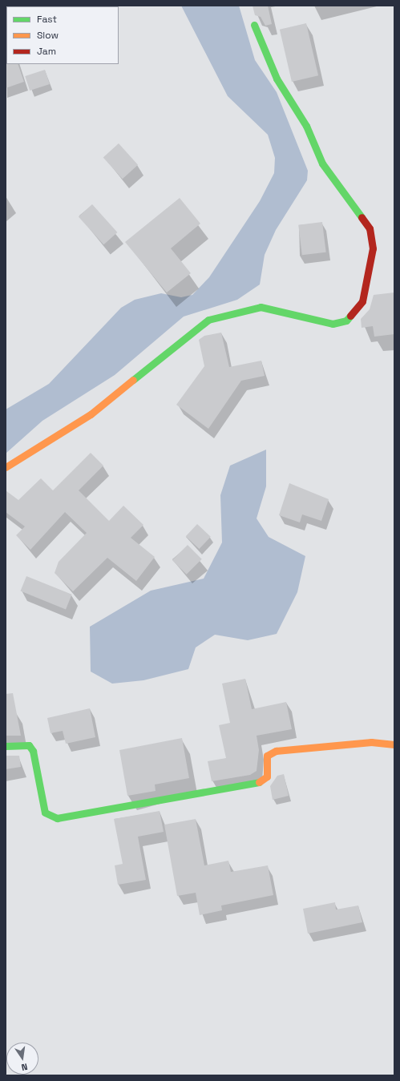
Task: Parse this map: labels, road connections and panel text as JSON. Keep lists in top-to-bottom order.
{
  "legend": ["Fast", "Slow", "Jam"],
  "north": "bottom"
}
